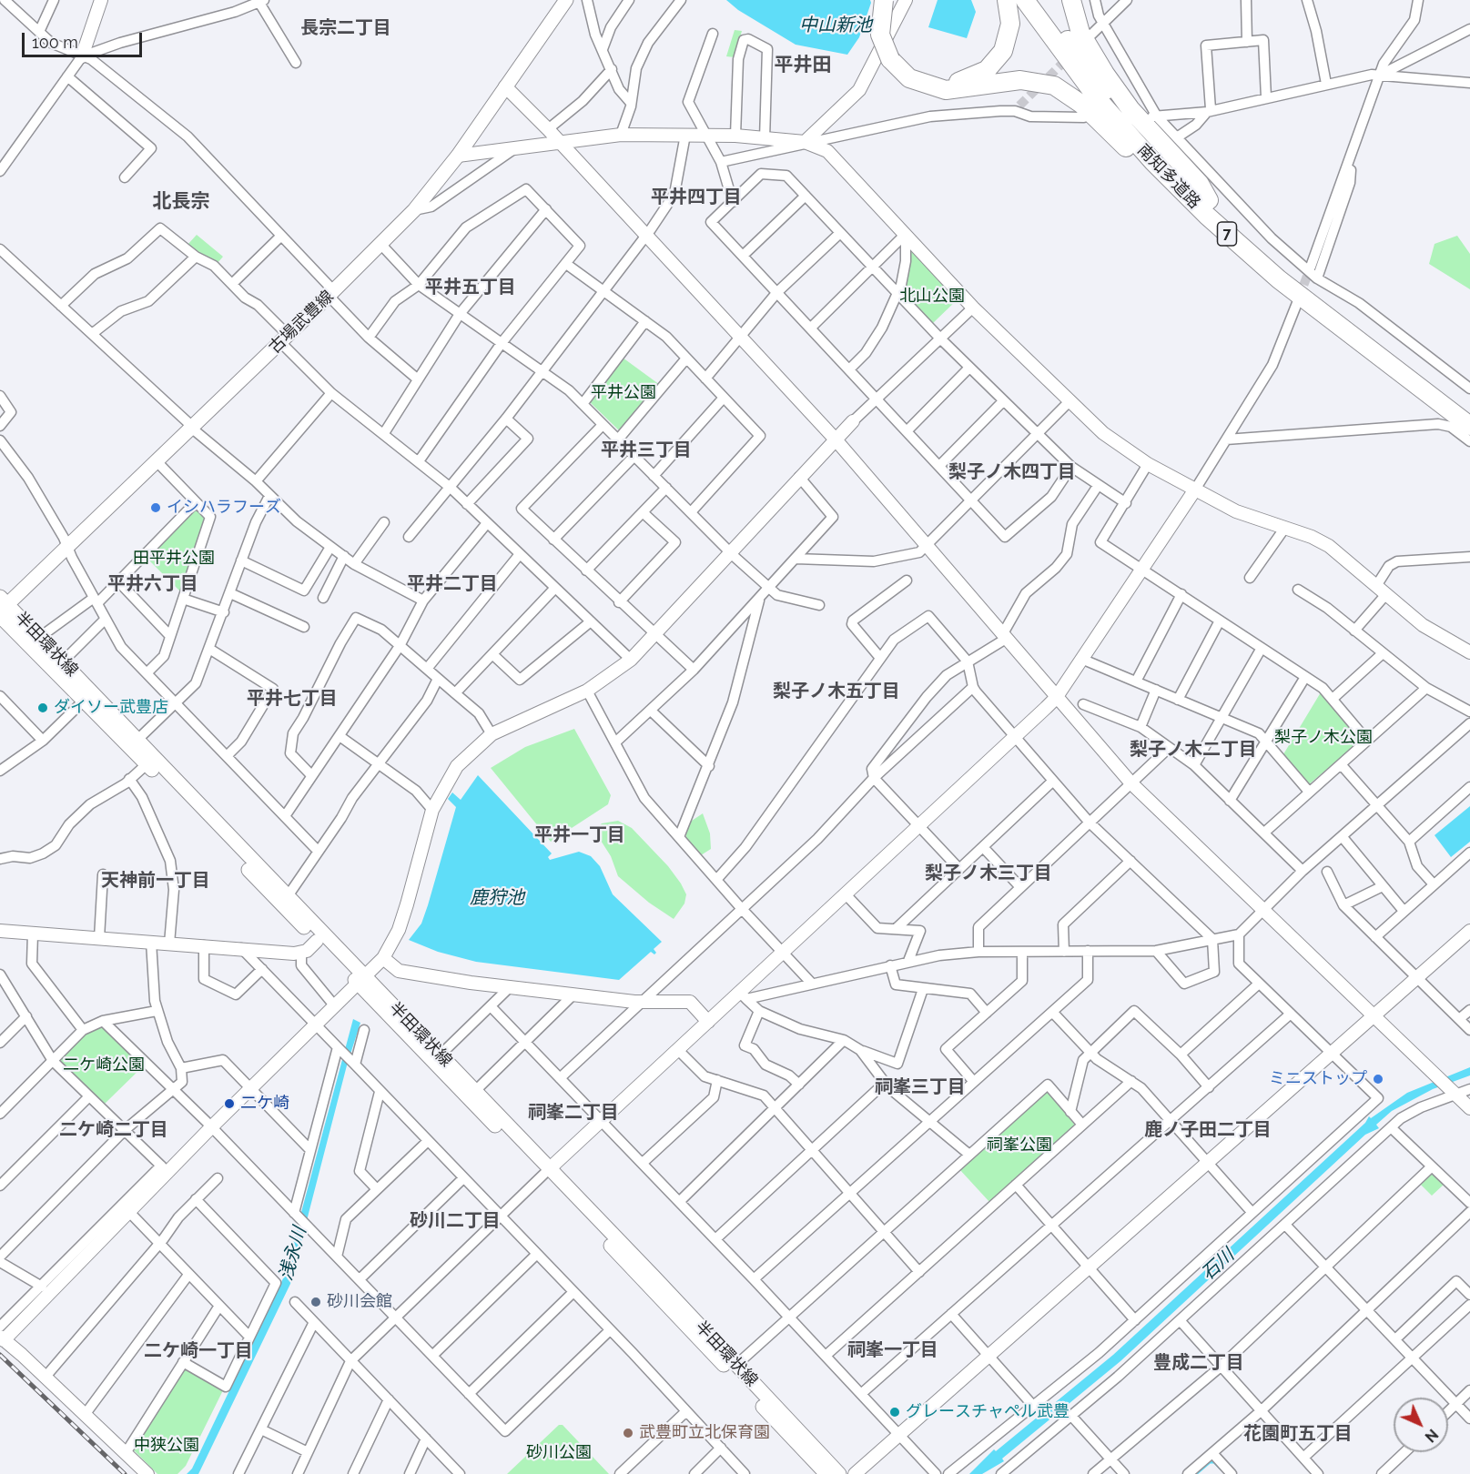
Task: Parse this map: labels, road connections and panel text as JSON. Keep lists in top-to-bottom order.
{
  "streets": {
    "highway": ["南知多道路", "7"],
    "main road": ["古場武豊線", "半田環状線"]
  },
  "crossings": [
    ["古場武豊線", "半田環状線"]
  ],
  "districts": [
    "長宗二丁目",
    "平井田",
    "平井四丁目",
    "北長宗",
    "平井五丁目",
    "平井三丁目",
    "梨子ノ木四丁目",
    "平井六丁目",
    "平井二丁目",
    "梨子ノ木五丁目",
    "平井七丁目",
    "梨子ノ木二丁目",
    "平井一丁目",
    "梨子ノ木三丁目",
    "天神前一丁目",
    "祠峯三丁目",
    "祠峯二丁目",
    "二ケ崎二丁目",
    "鹿ノ子田二丁目",
    "砂川二丁目",
    "祠峯一丁目",
    "二ケ崎一丁目",
    "豊成二丁目",
    "花園町五丁目"
  ],
  "water": [
    "中山新池",
    "鹿狩池",
    "浅永川",
    "石川"
  ],
  "parks": [
    "北山公園",
    "平井公園",
    "田平井公園",
    "梨子ノ木公園",
    "二ケ崎公園",
    "祠峯公園",
    "中狭公園",
    "砂川公園"
  ],
  "places": [
    "イシハラフーズ",
    "ダイソー武豊店",
    "ミニストップ",
    "二ケ崎",
    "砂川会館",
    "グレースチャペル武豊",
    "武豊町立北保育園"
  ],
  "scale_bar": "100 m",
  "north": "bottom right"
}
